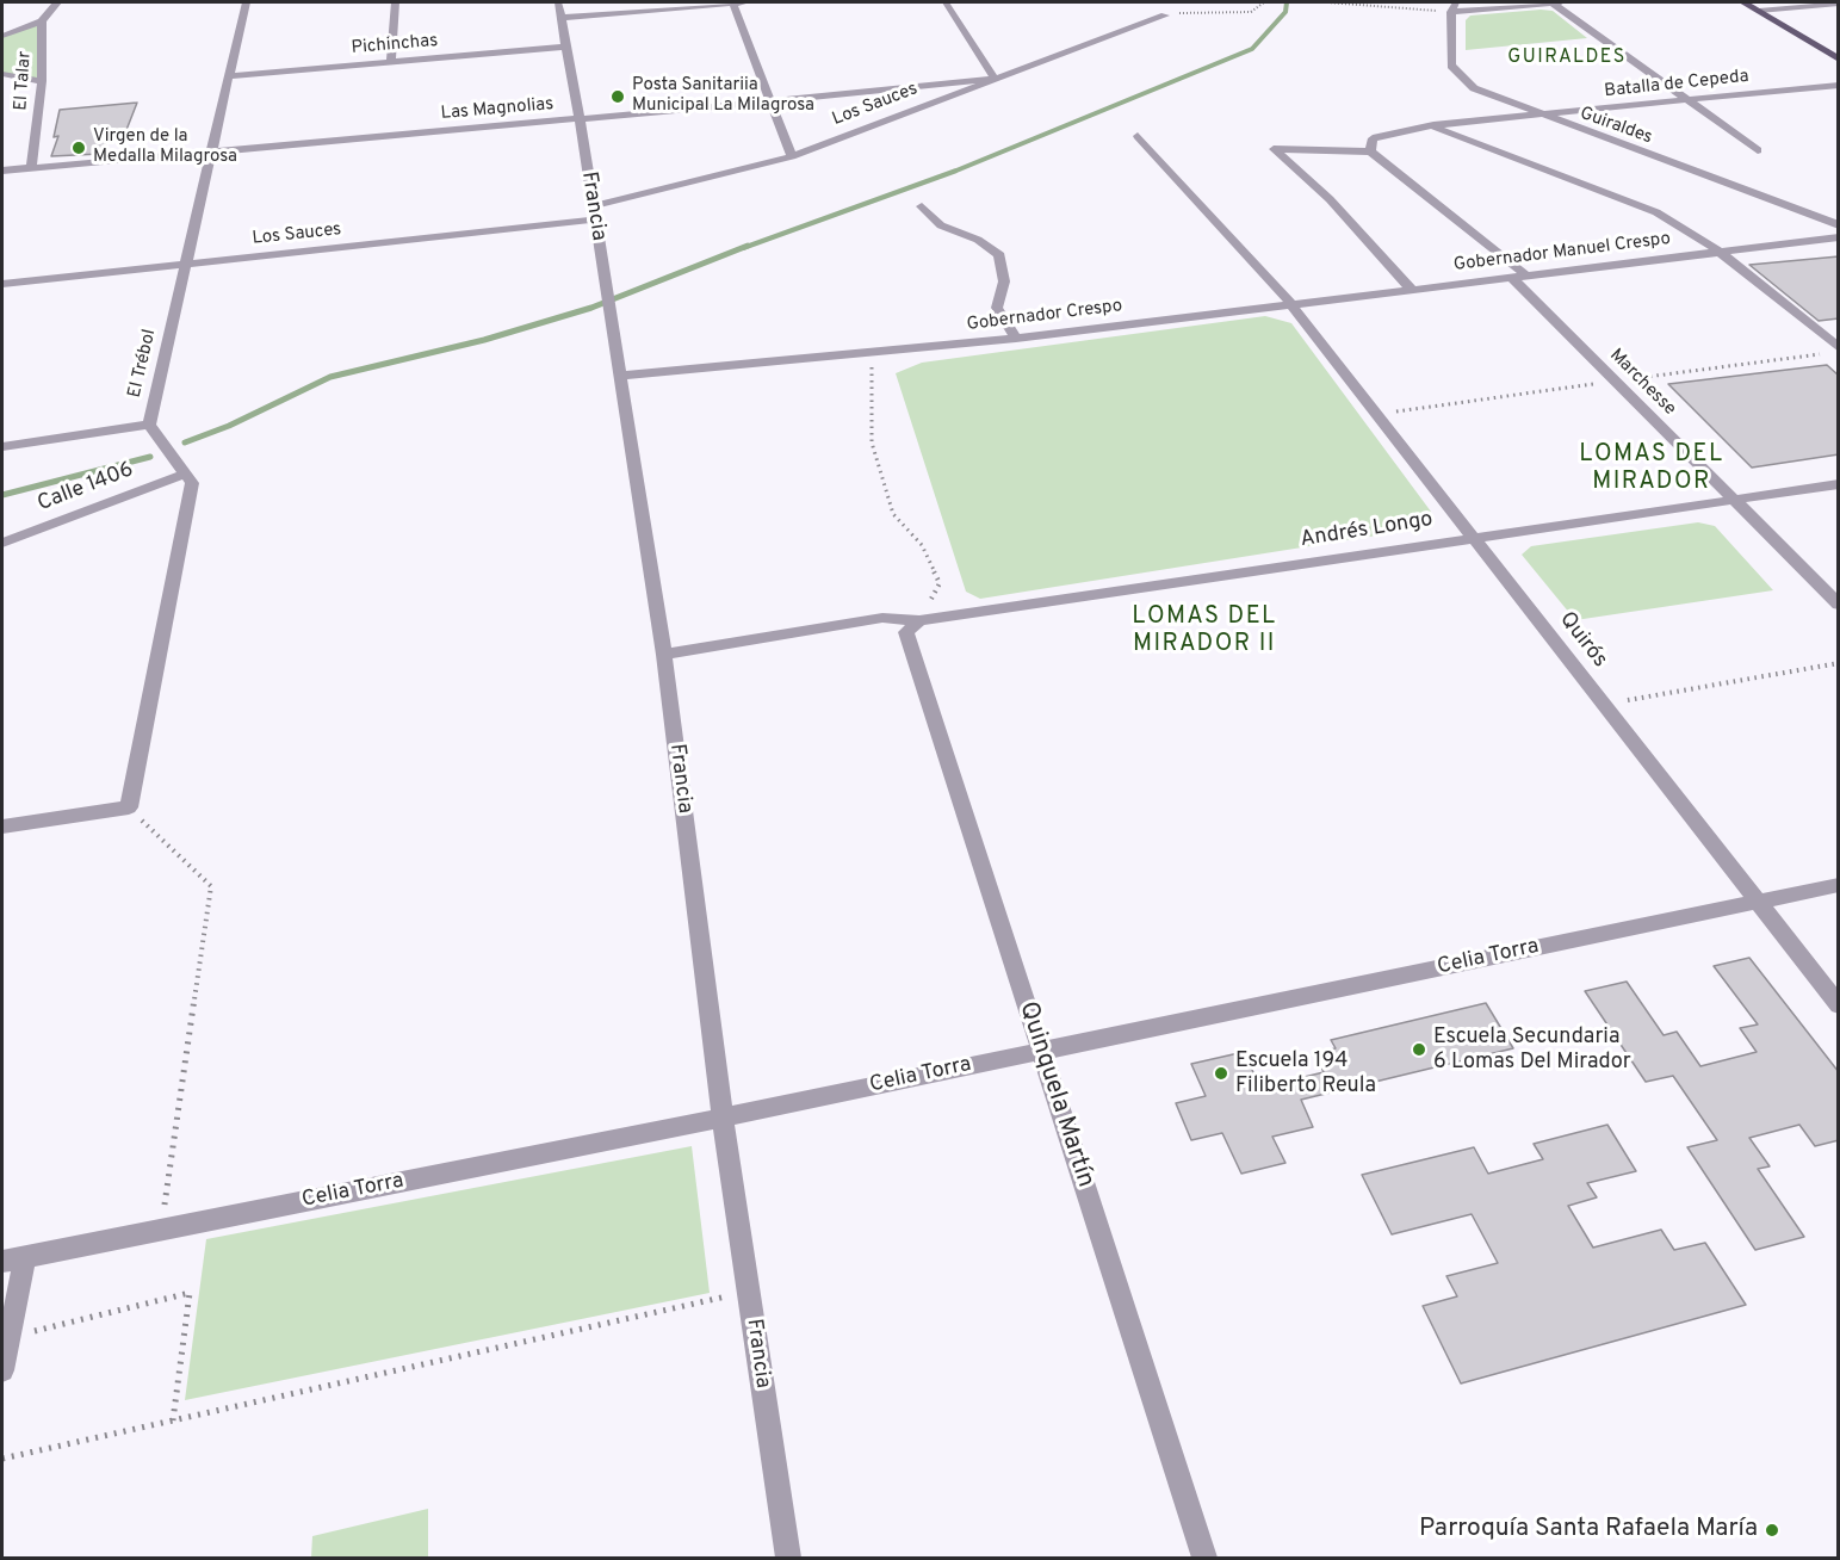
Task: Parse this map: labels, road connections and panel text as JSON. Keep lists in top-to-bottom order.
{
  "streets": {
    "street": [
      "Pichinchas",
      "El Talar",
      "Batalla de Cepeda",
      "Los Sauces",
      "Las Magnolias",
      "Guiraldes",
      "Francia",
      "Gobernador Manuel Crespo",
      "Gobernador Crespo",
      "El Trébol",
      "Marchesse",
      "Calle 1406",
      "Andrés Longo",
      "Quirós",
      "Celia Torra",
      "Quinquela Martín"
    ]
  },
  "crossings": [
    ["Pichinchas", "Francia"],
    ["Pichinchas", "El Trébol"],
    ["El Talar", "Las Magnolias"],
    ["Batalla de Cepeda", "Guiraldes"],
    ["Batalla de Cepeda", "Marchesse"],
    ["Los Sauces", "Las Magnolias"],
    ["Los Sauces", "Francia"],
    ["Los Sauces", "El Trébol"],
    ["Las Magnolias", "Francia"],
    ["Las Magnolias", "El Trébol"],
    ["Francia", "Gobernador Crespo"],
    ["Francia", "Andrés Longo"],
    ["Francia", "Celia Torra"],
    ["Gobernador Manuel Crespo", "Gobernador Crespo"],
    ["Gobernador Manuel Crespo", "Marchesse"],
    ["Gobernador Manuel Crespo", "Quirós"],
    ["Gobernador Crespo", "Quirós"],
    ["El Trébol", "Calle 1406"],
    ["Marchesse", "Andrés Longo"],
    ["Andrés Longo", "Quirós"],
    ["Andrés Longo", "Quinquela Martín"],
    ["Quirós", "Celia Torra"],
    ["Celia Torra", "Quinquela Martín"]
  ],
  "districts": ["GUIRALDES", "LOMAS DEL MIRADOR", "LOMAS DEL MIRADOR II"],
  "places": [
    "Posta Sanitariia Municipal La Milagrosa",
    "Virgen de la Medalla Milagrosa",
    "Escuela Secundaria 6 Lomas Del Mirador",
    "Escuela 194 Filiberto Reula",
    "Parroquía Santa Rafaela María"
  ]
}
